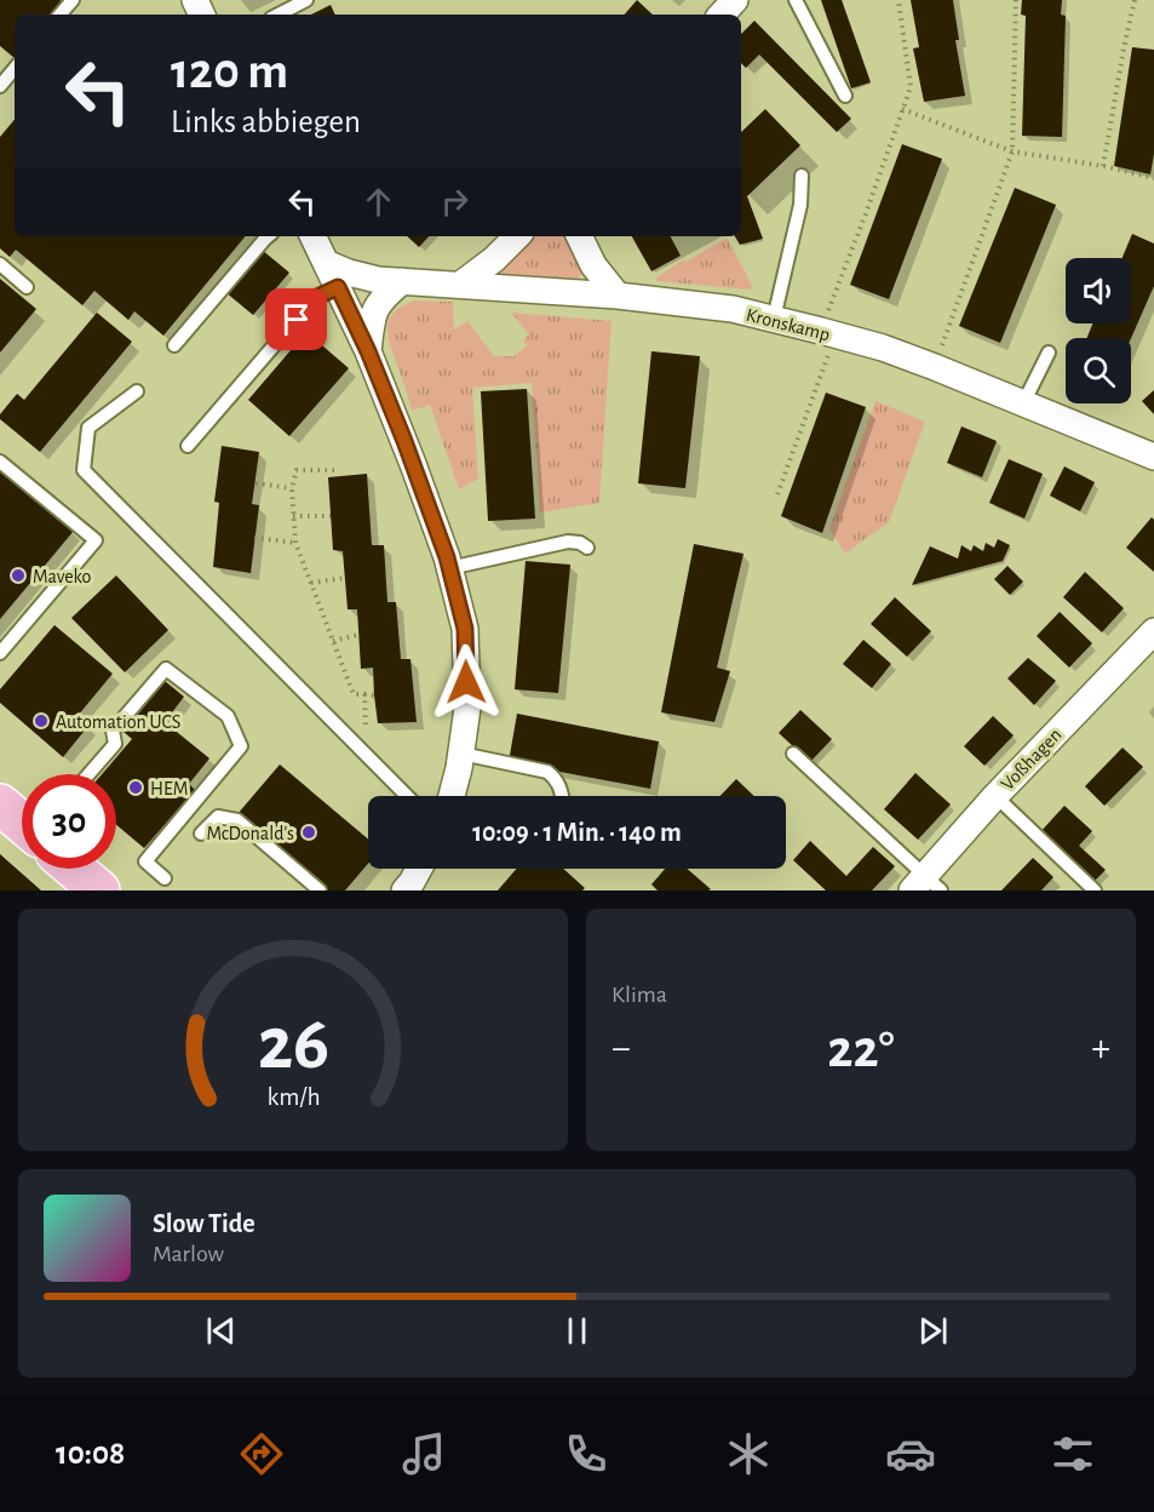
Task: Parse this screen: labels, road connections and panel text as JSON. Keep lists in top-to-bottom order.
{
  "streets": {
    "street": ["Kronskamp", "Voßhagen"]
  },
  "places": [
    "Maveko",
    "Automation UCS",
    "HEM",
    "McDonald's"
  ],
  "page": {
    "turn": ["120 m", "Links abbiegen"],
    "limit": "30",
    "trip": "10:09 · 1 Min. · 140 m",
    "tile": "Klima",
    "heat": ["−", "22°", "+"],
    "song": ["Slow Tide", "Marlow"],
    "tabs": "10:08",
    "gauge": ["26", "km/h"]
  }
}
